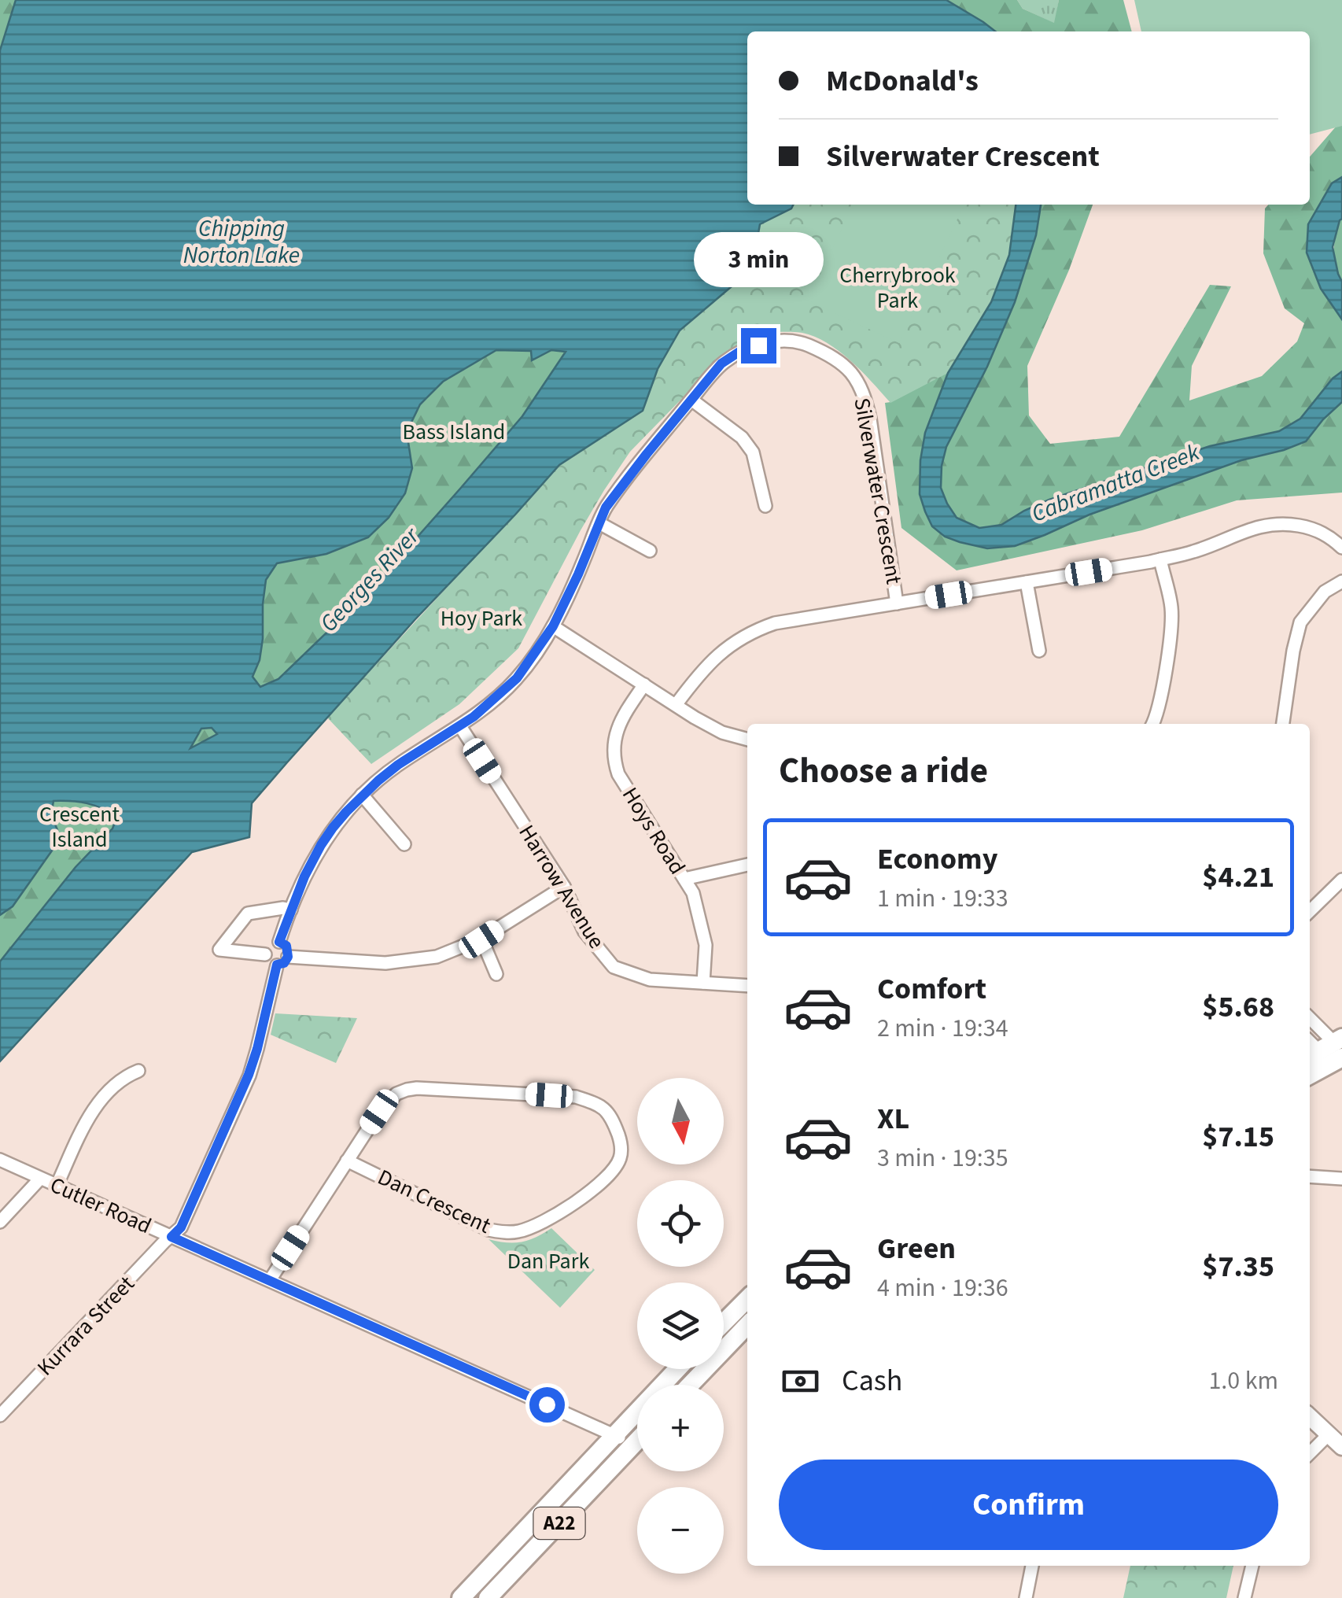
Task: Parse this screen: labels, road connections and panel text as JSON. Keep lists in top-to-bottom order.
{
  "streets": {
    "highway": ["A22"],
    "street": [
      "Silverwater Crescent",
      "Hoys Road",
      "Harrow Avenue",
      "Dan Crescent",
      "Cutler Road",
      "Kurrara Street"
    ]
  },
  "crossings": [
    ["Silverwater Crescent", "Harrow Avenue"],
    ["Silverwater Crescent", "Kurrara Street"],
    ["Hoys Road", "Harrow Avenue"],
    ["Dan Crescent", "Cutler Road"],
    ["Cutler Road", "Kurrara Street"],
    ["Cutler Road", "A22"]
  ],
  "water": ["Chipping Norton Lake", "Cabramatta Creek", "Georges River"],
  "parks": [
    "Cherrybrook Park",
    "Bass Island",
    "Hoy Park",
    "Crescent Island",
    "Dan Park"
  ],
  "north": "bottom",
  "page": {
    "banner": ["McDonald's", "Silverwater Crescent"],
    "bubble": "3 min",
    "heading": "Choose a ride",
    "list": [
      {
        "name": "Economy",
        "note": "1 min · 19:33",
        "value": "$4.21"
      },
      {
        "name": "Comfort",
        "note": "2 min · 19:34",
        "value": "$5.68"
      },
      {
        "name": "XL",
        "note": "3 min · 19:35",
        "value": "$7.15"
      },
      {
        "name": "Green",
        "note": "4 min · 19:36",
        "value": "$7.35"
      }
    ],
    "map_buttons": ["+", "−"],
    "pay": ["Cash", "1.0 km"],
    "buttons": "Confirm"
  }
}
